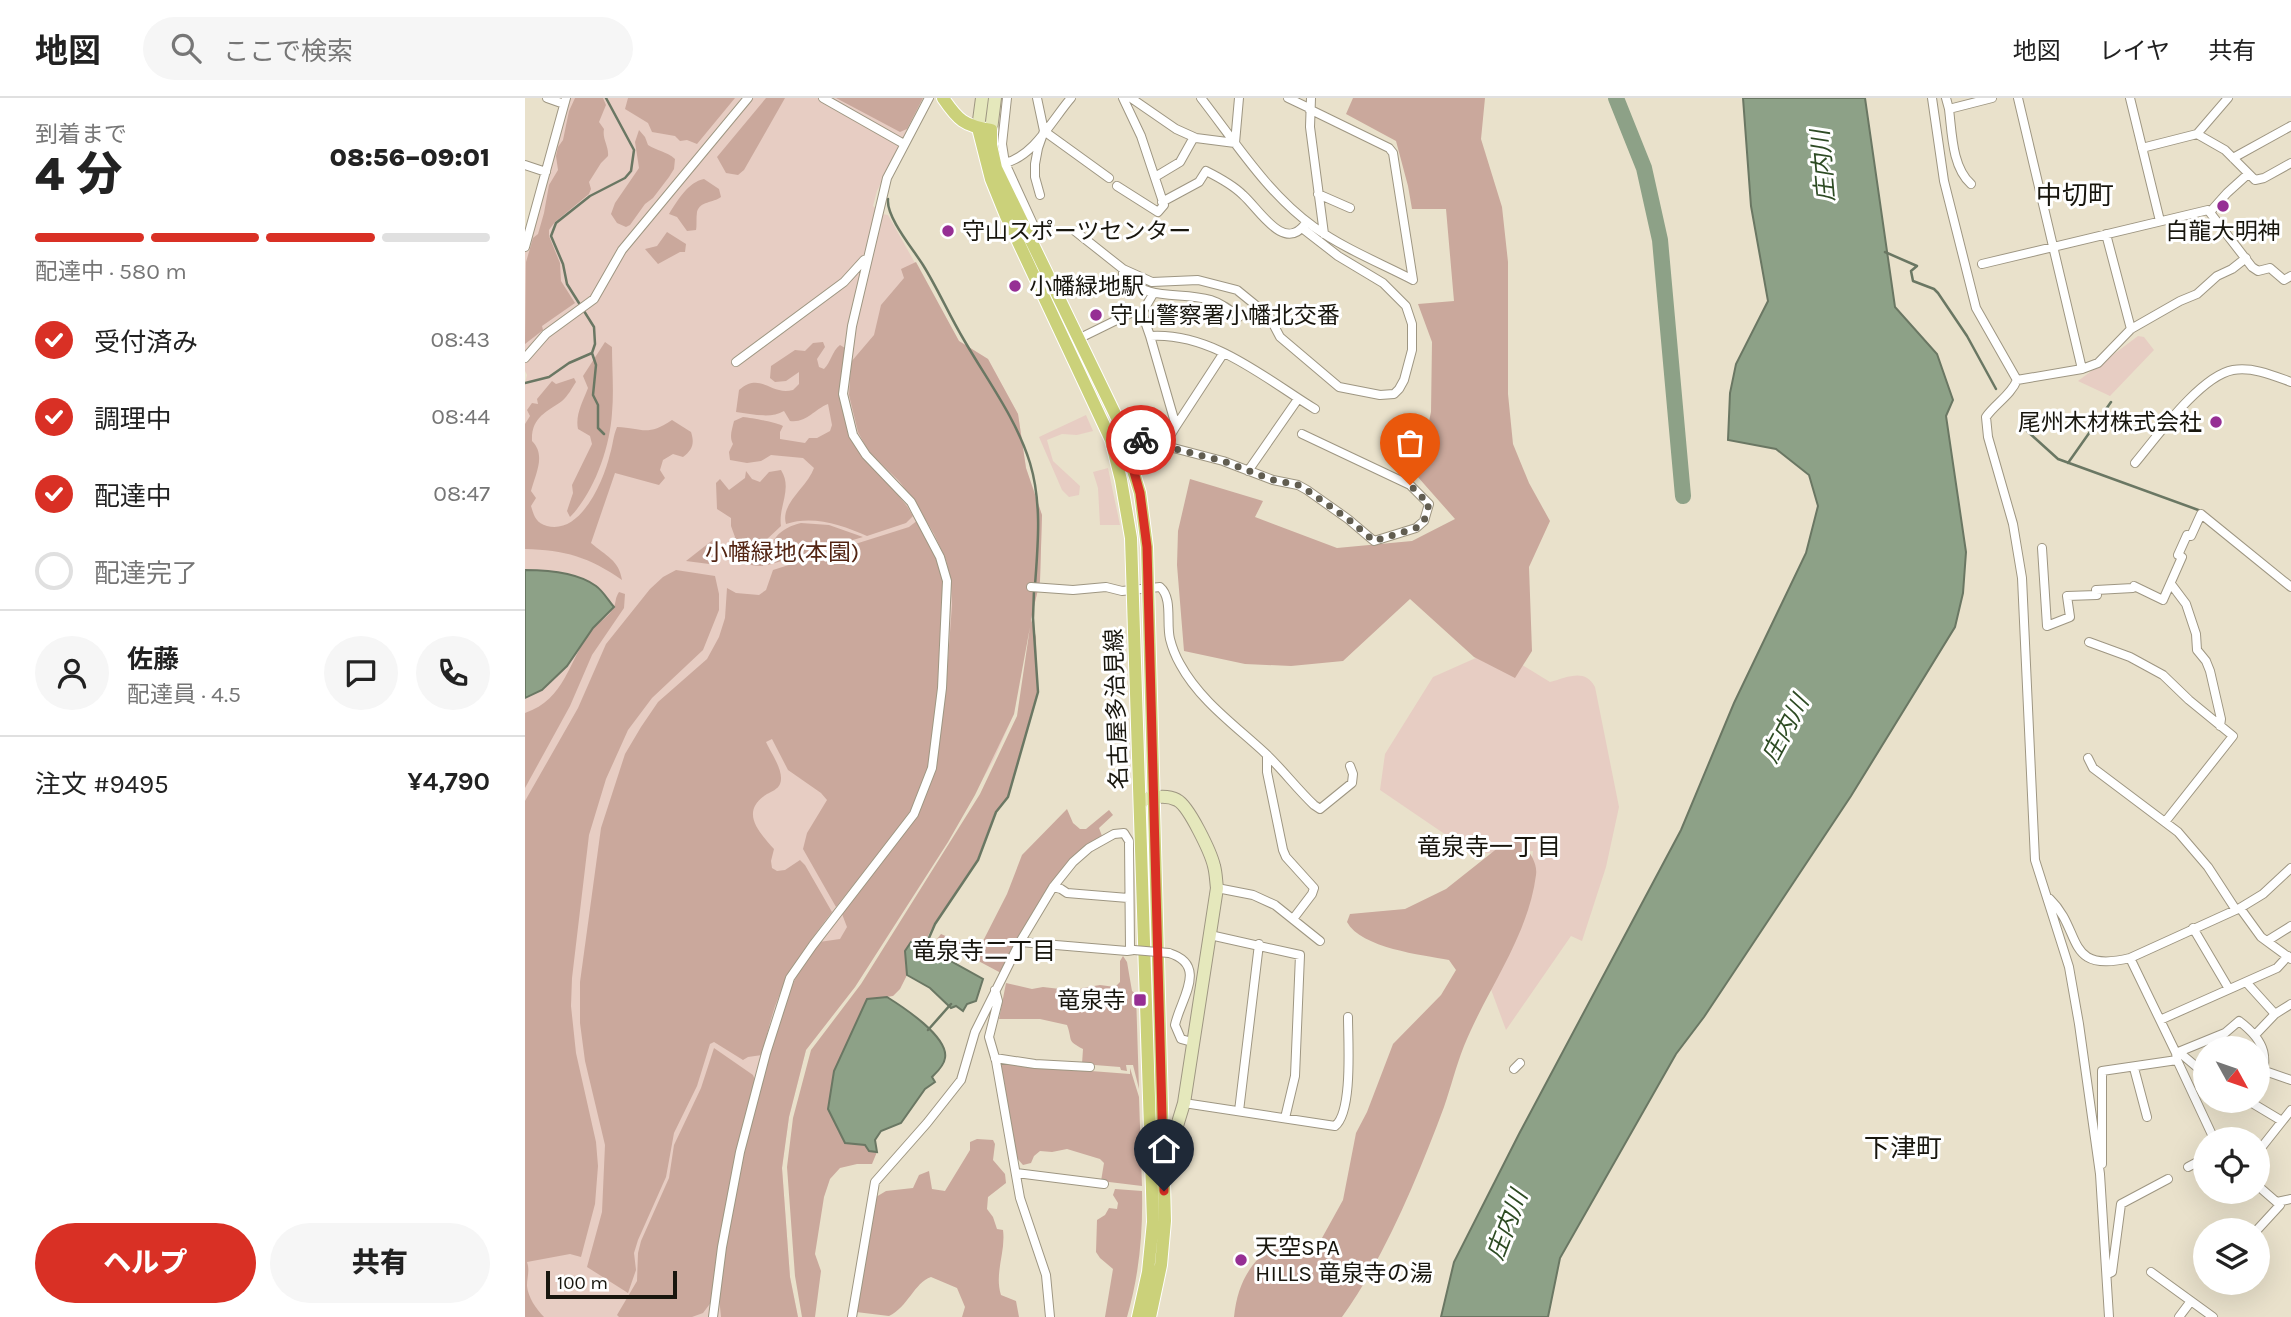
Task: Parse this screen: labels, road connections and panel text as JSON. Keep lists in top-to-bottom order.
{
  "streets": {
    "main road": ["名古屋多治見線"]
  },
  "districts": [
    "中切町",
    "竜泉寺一丁目",
    "竜泉寺二丁目",
    "下津町"
  ],
  "water": ["庄内川"],
  "parks": ["小幡緑地(本園)"],
  "places": {
    "other": [
      "白龍大明神",
      "守山スポーツセンター",
      "小幡緑地駅",
      "守山警察署小幡北交番",
      "尾州木材株式会社",
      "天空SPA HILLS 竜泉寺の湯"
    ],
    "transit": ["竜泉寺"]
  },
  "scale_bar": "100 m",
  "north": "bottom right",
  "page": {
    "header": "地図",
    "search": "ここで検索",
    "nav": ["地図", "レイヤ", "共有"],
    "heading": ["4 分", "到着まで", "08:56–09:01"],
    "panel": [
      "佐藤",
      "配達員 · 4.5",
      "注文 #9495",
      "¥4,790"
    ],
    "bar": "配達中 · 580 m",
    "list": [
      ["受付済み", "08:43"],
      ["調理中", "08:44"],
      ["配達中", "08:47"],
      "配達完了"
    ],
    "buttons": ["ヘルプ", "共有"],
    "scale": "100 m"
  }
}
